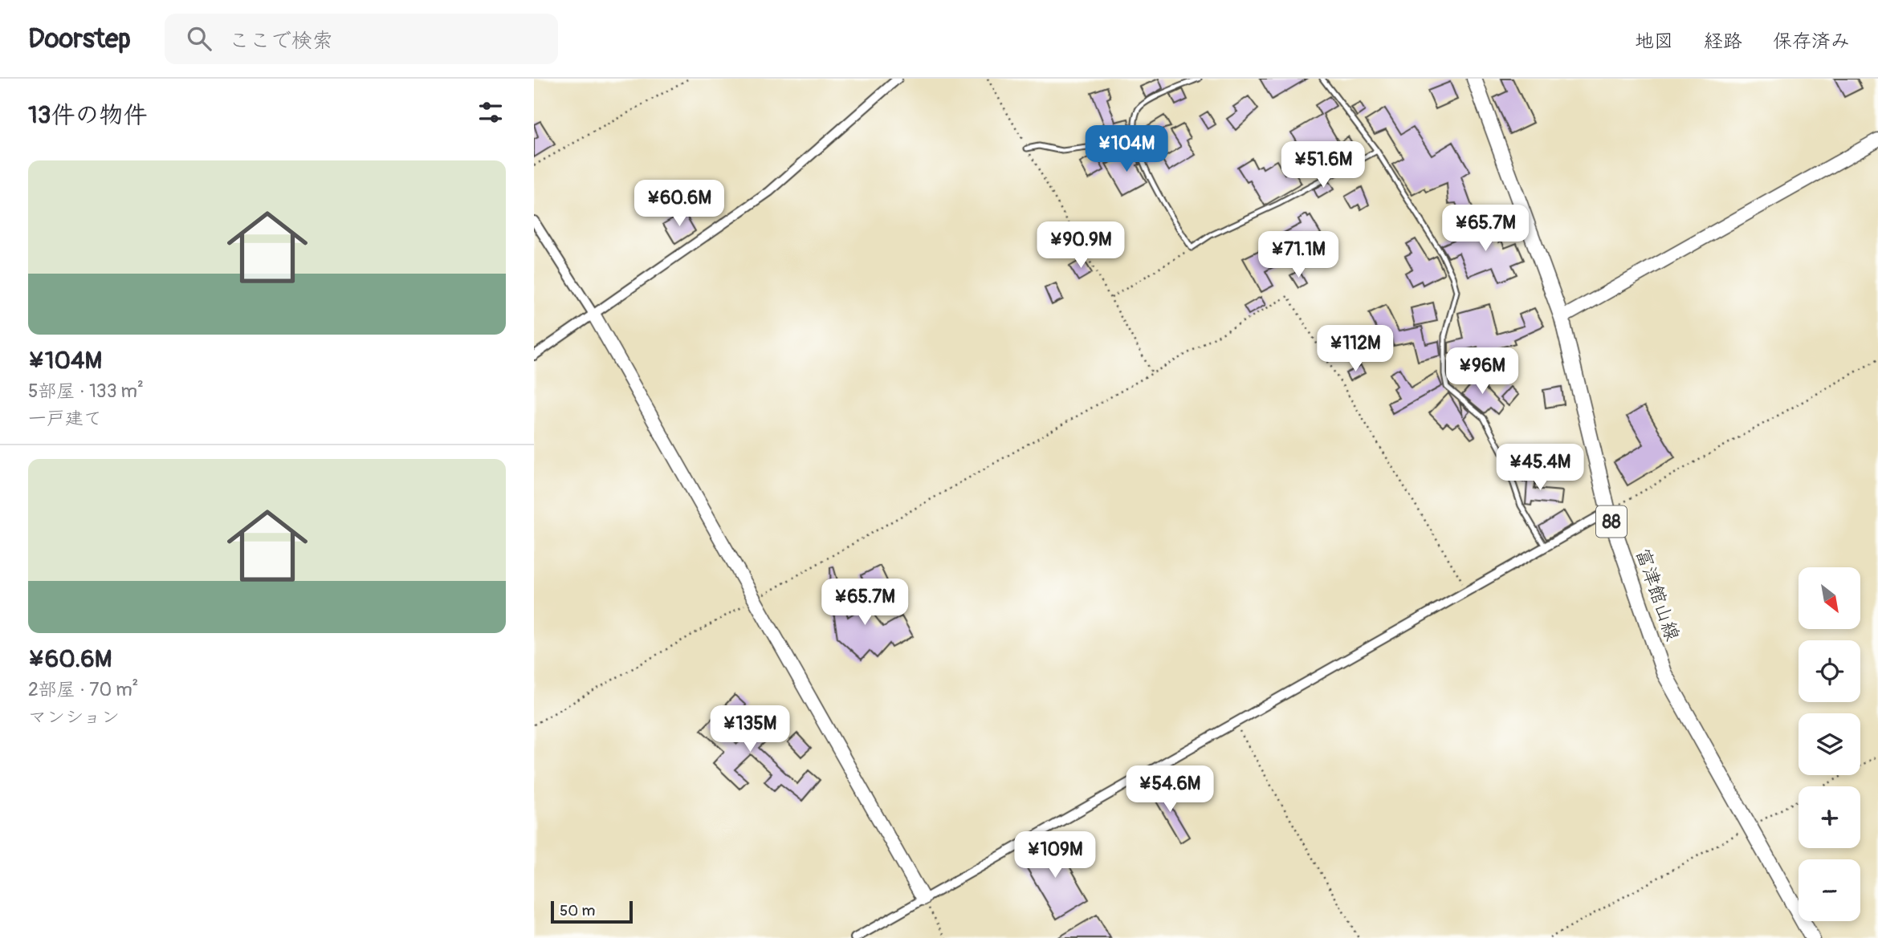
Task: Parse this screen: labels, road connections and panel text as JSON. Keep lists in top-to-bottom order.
{
  "streets": {
    "main road": ["88", "富津館山線"]
  },
  "scale_bar": "50 m",
  "north": "bottom right",
  "page": {
    "header": "Doorstep",
    "search": "ここで検索",
    "nav": ["地図", "経路", "保存済み"],
    "heading": "13件の物件",
    "price": [
      "¥104M",
      "¥51.6M",
      "¥60.6M",
      "¥65.7M",
      "¥90.9M",
      "¥71.1M",
      "¥112M",
      "¥96M",
      "¥45.4M",
      "¥65.7M",
      "¥135M",
      "¥54.6M",
      "¥109M"
    ],
    "list": [
      {
        "name": "¥104M",
        "note": "5部屋 · 133 m² · 一戸建て"
      },
      {
        "name": "¥60.6M",
        "note": "2部屋 · 70 m² · マンション"
      }
    ],
    "map_buttons": ["+", "−"],
    "scale": "50 m"
  }
}
